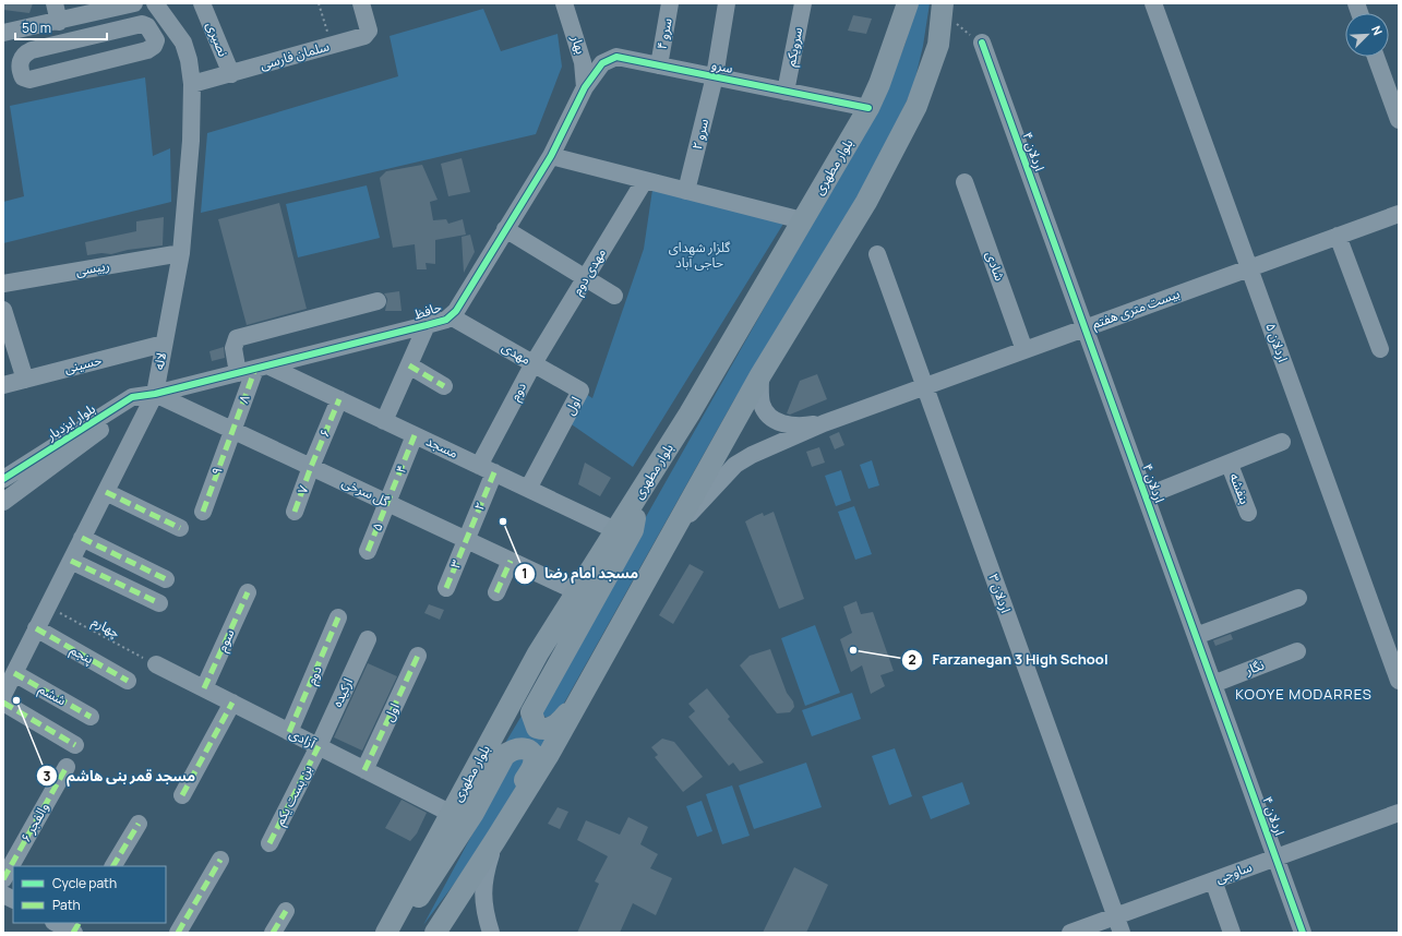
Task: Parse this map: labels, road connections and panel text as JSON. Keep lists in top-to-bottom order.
{
  "streets": {
    "main road": ["بلوار مطهری"],
    "street": [
      "سرو ۴",
      "نصیری",
      "بهار",
      "سرویکم",
      "سلمان فارسی",
      "سرو",
      "سرو ۲",
      "اردلان ۴",
      "شادی",
      "رییسی",
      "مهدی دوم",
      "بیست متری هفتم",
      "حافظ",
      "اردلان ۵",
      "مهدی",
      "لاله",
      "حسینی",
      "دوم",
      "۸",
      "اول",
      "بلوار ایزدیار",
      "۶",
      "مسجد",
      "۴",
      "۹",
      "بنفشه",
      "۷",
      "گل سرخی",
      "۲",
      "۵",
      "۳",
      "اردلان ۳",
      "سوم",
      "پنجم",
      "نگار",
      "ارکیده",
      "ششم",
      "آزادی",
      "بن بست یکم",
      "والفجر ۶",
      "ساوجی"
    ],
    "path": ["چهارم"]
  },
  "crossings": [
    ["سرو ۴", "سرو"],
    ["نصیری", "سلمان فارسی"],
    ["بهار", "سرو"],
    ["بهار", "حافظ"],
    ["سرویکم", "سرو"],
    ["سلمان فارسی", "لاله"],
    ["سرو", "سرو ۲"],
    ["سرو", "بلوار مطهری"],
    ["سرو", "حافظ"],
    ["اردلان ۴", "بیست متری هفتم"],
    ["اردلان ۴", "نگار"],
    ["اردلان ۴", "ساوجی"],
    ["بلوار مطهری", "مسجد"],
    ["بلوار مطهری", "گل سرخی"],
    ["بلوار مطهری", "آزادی"],
    ["شادی", "بیست متری هفتم"],
    ["رییسی", "لاله"],
    ["مهدی دوم", "مهدی"],
    ["مهدی دوم", "دوم"],
    ["بیست متری هفتم", "اردلان ۵"],
    ["بیست متری هفتم", "اردلان ۳"],
    ["حافظ", "مهدی"],
    ["حافظ", "لاله"],
    ["حافظ", "۸"],
    ["حافظ", "بلوار ایزدیار"],
    ["حافظ", "مسجد"],
    ["حافظ", "گل سرخی"],
    ["مهدی", "دوم"],
    ["مهدی", "اول"],
    ["لاله", "حسینی"],
    ["لاله", "بلوار ایزدیار"],
    ["لاله", "گل سرخی"],
    ["لاله", "چهارم"],
    ["لاله", "پنجم"],
    ["لاله", "ششم"],
    ["دوم", "مسجد"],
    ["دوم", "۲"],
    ["دوم", "آزادی"],
    ["۸", "مسجد"],
    ["۸", "۹"],
    ["۸", "گل سرخی"],
    ["اول", "مسجد"],
    ["اول", "آزادی"],
    ["بلوار ایزدیار", "گل سرخی"],
    ["۶", "مسجد"],
    ["۶", "۷"],
    ["۶", "گل سرخی"],
    ["مسجد", "۴"],
    ["مسجد", "۲"],
    ["۴", "گل سرخی"],
    ["۴", "۵"],
    ["۹", "گل سرخی"],
    ["۷", "گل سرخی"],
    ["گل سرخی", "۲"],
    ["گل سرخی", "۵"],
    ["گل سرخی", "۳"],
    ["۲", "۳"],
    ["اردلان ۳", "ساوجی"],
    ["چهارم", "آزادی"],
    ["سوم", "آزادی"],
    ["ارکیده", "آزادی"],
    ["ارکیده", "بن بست یکم"],
    ["آزادی", "بن بست یکم"]
  ],
  "districts": ["KOOYE MODARRES"],
  "parks": ["گلزار شهدای حاجی آباد"],
  "places": ["مسجد امام رضا", "Farzanegan 3 High School", "مسجد قمر بنی هاشم"],
  "legend": ["Cycle path", "Path"],
  "scale_bar": "50 m",
  "north": "top right"
}
